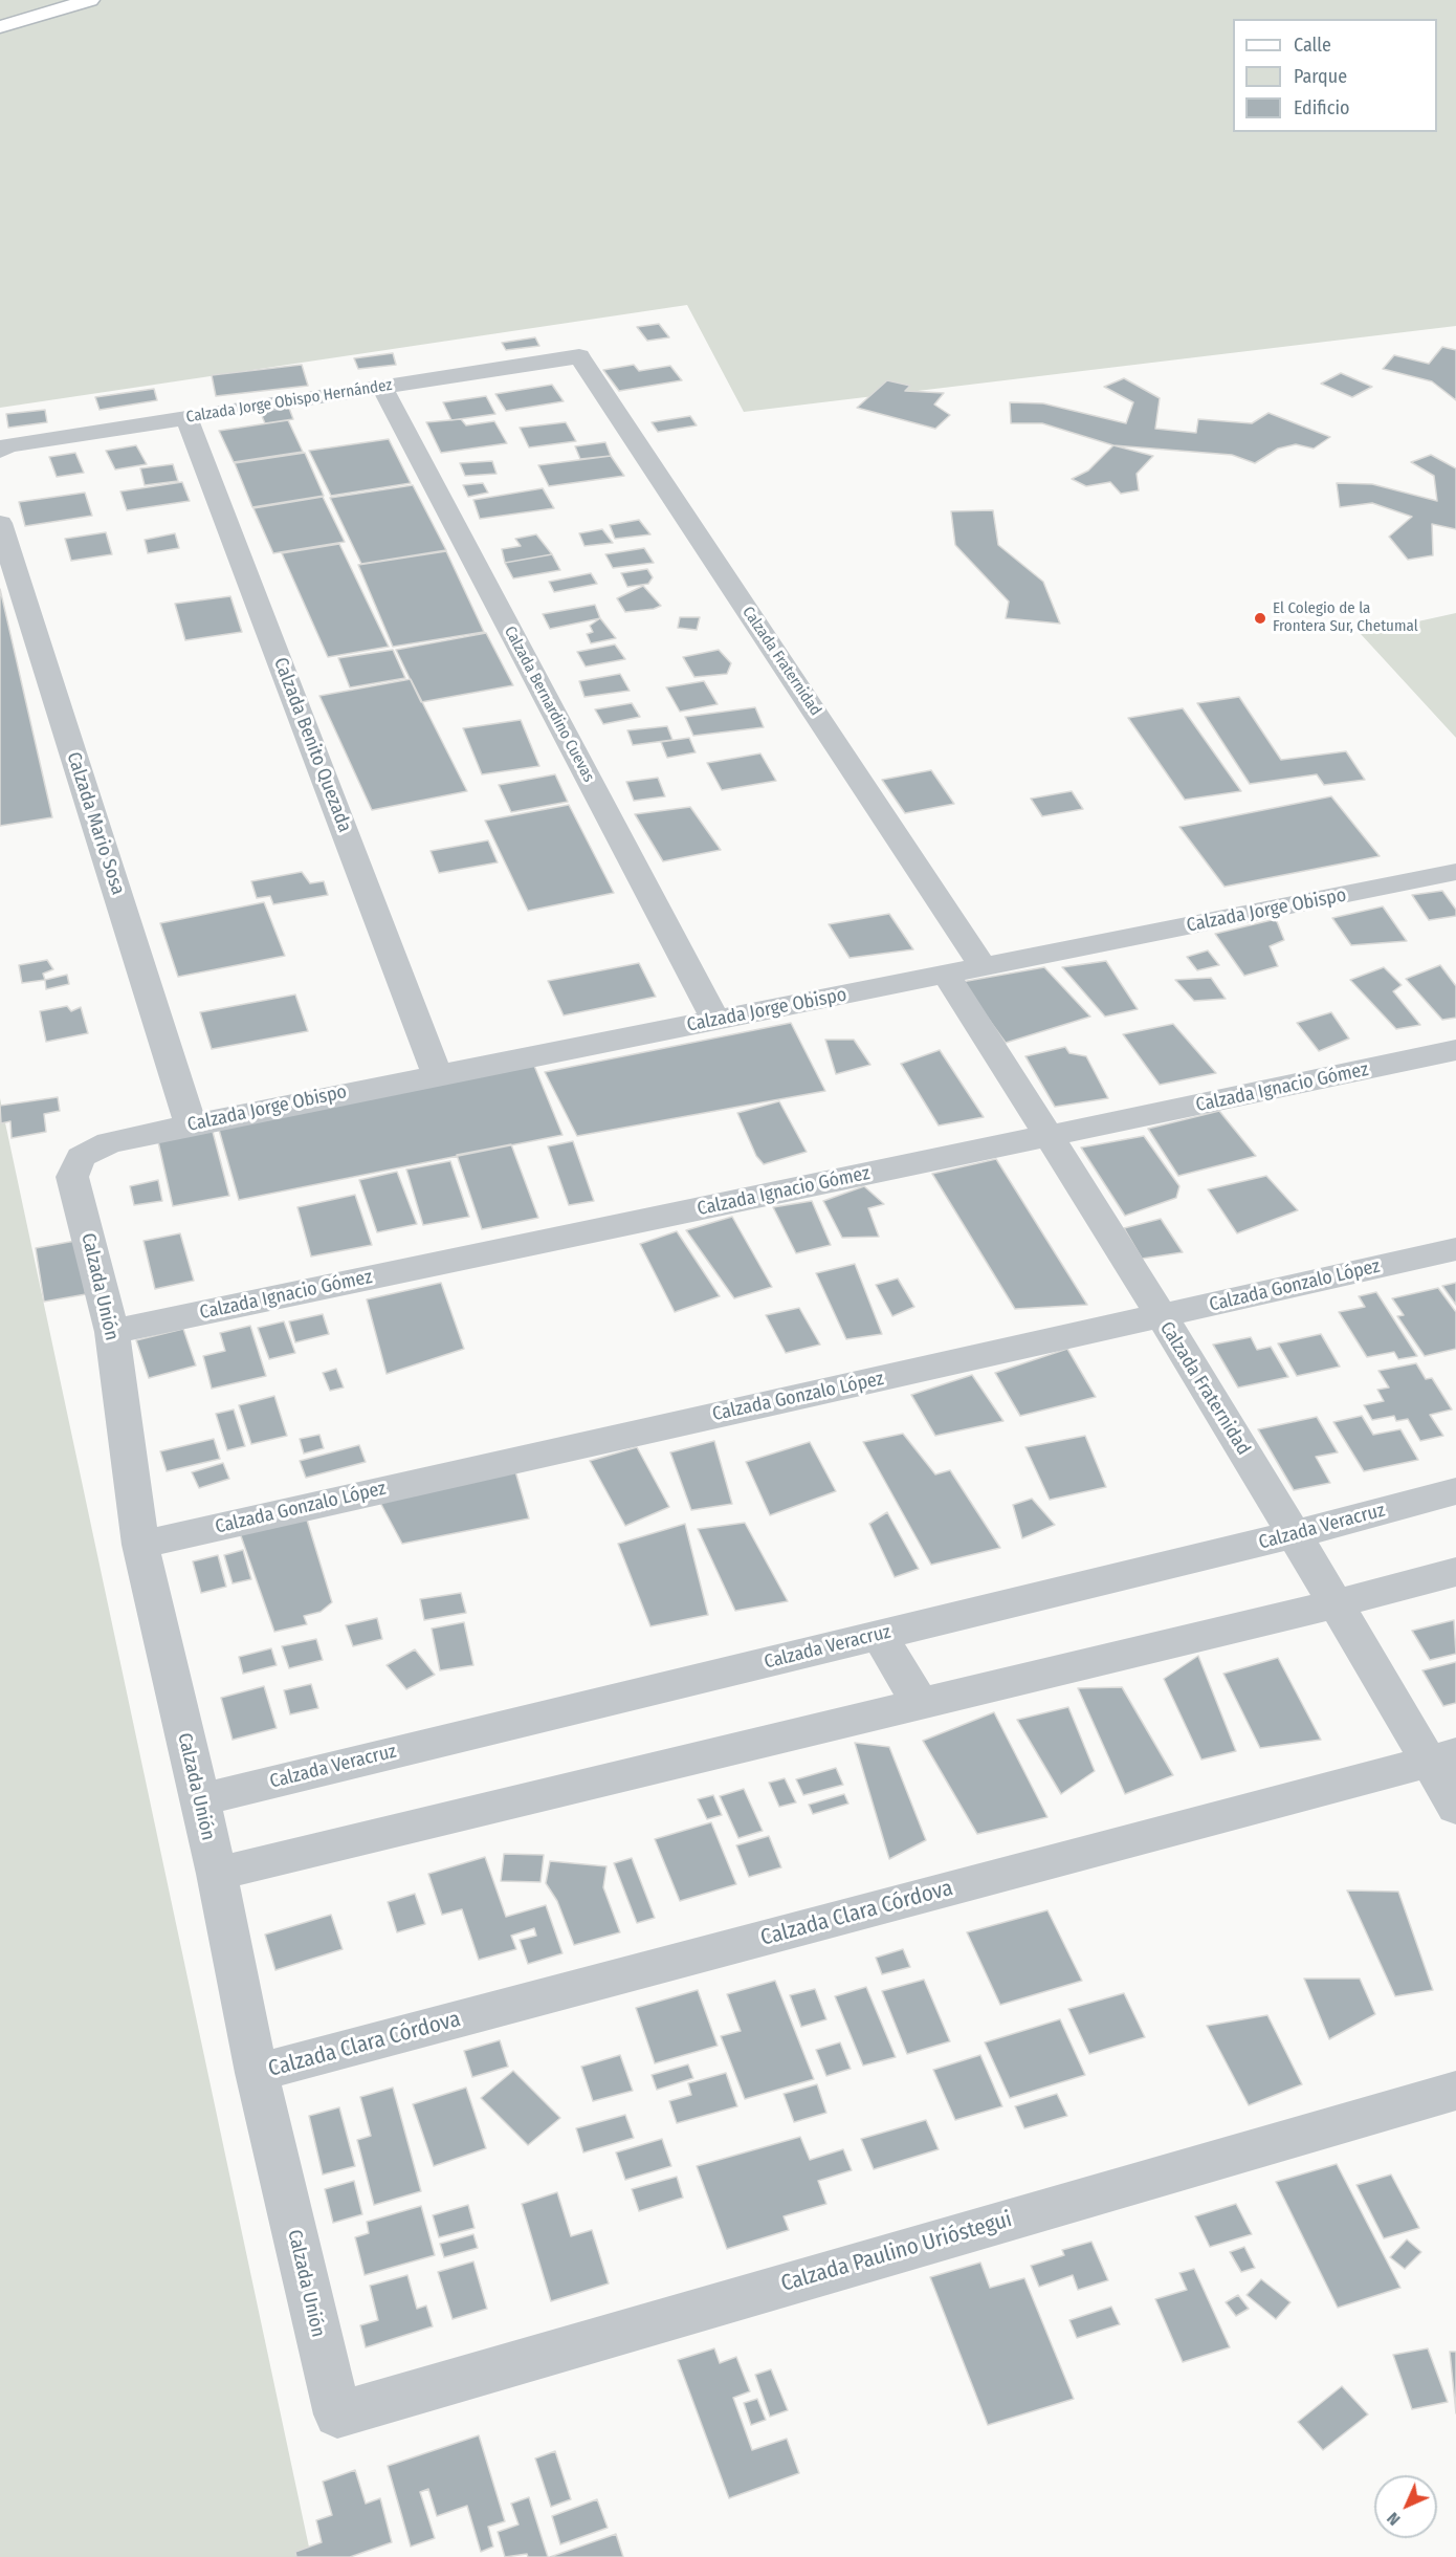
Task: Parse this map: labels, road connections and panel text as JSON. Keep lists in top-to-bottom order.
{
  "streets": {
    "street": [
      "Calzada Jorge Obispo Hernández",
      "Calzada Fraternidad",
      "Calzada Bernardino Cuevas",
      "Calzada Benito Quezada",
      "Calzada Mario Sosa",
      "Calzada Jorge Obispo",
      "Calzada Ignacio Gómez",
      "Calzada Gonzalo López",
      "Calzada Unión",
      "Calzada Veracruz",
      "Calzada Clara Córdova",
      "Calzada Paulino Urióstegui"
    ]
  },
  "crossings": [
    ["Calzada Jorge Obispo Hernández", "Calzada Fraternidad"],
    ["Calzada Jorge Obispo Hernández", "Calzada Bernardino Cuevas"],
    ["Calzada Jorge Obispo Hernández", "Calzada Benito Quezada"],
    ["Calzada Fraternidad", "Calzada Jorge Obispo"],
    ["Calzada Fraternidad", "Calzada Ignacio Gómez"],
    ["Calzada Fraternidad", "Calzada Gonzalo López"],
    ["Calzada Fraternidad", "Calzada Veracruz"],
    ["Calzada Fraternidad", "Calzada Clara Córdova"],
    ["Calzada Bernardino Cuevas", "Calzada Jorge Obispo"],
    ["Calzada Benito Quezada", "Calzada Jorge Obispo"],
    ["Calzada Mario Sosa", "Calzada Jorge Obispo"],
    ["Calzada Jorge Obispo", "Calzada Unión"],
    ["Calzada Ignacio Gómez", "Calzada Unión"],
    ["Calzada Gonzalo López", "Calzada Unión"],
    ["Calzada Unión", "Calzada Veracruz"],
    ["Calzada Unión", "Calzada Clara Córdova"],
    ["Calzada Unión", "Calzada Paulino Urióstegui"]
  ],
  "places": ["El Colegio de la Frontera Sur, Chetumal"],
  "legend": ["Calle", "Parque", "Edificio"],
  "north": "bottom left"
}
